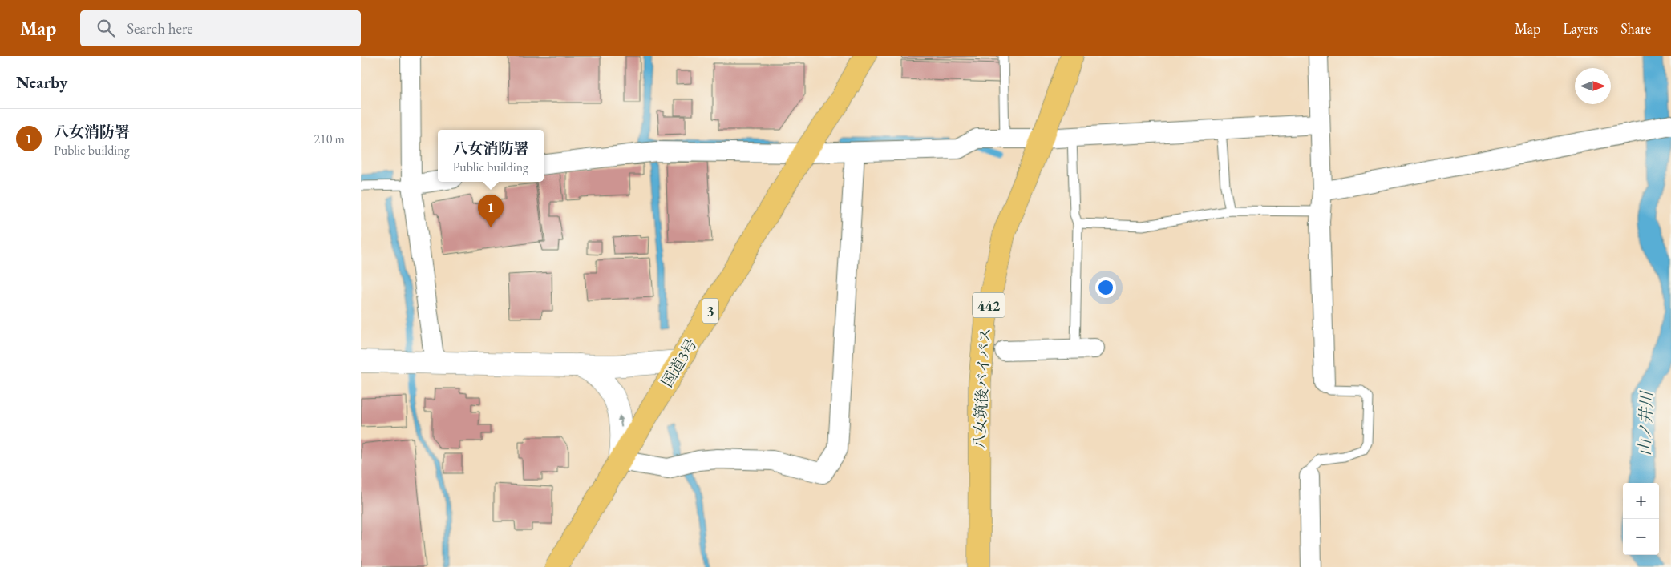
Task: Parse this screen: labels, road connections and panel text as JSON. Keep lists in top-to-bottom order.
{
  "streets": {
    "highway": [
      "442",
      "3",
      "国道3号",
      "八女筑後バイパス"
    ]
  },
  "water": ["山ノ井川"],
  "north": "right",
  "page": {
    "header": "Map",
    "search": "Search here",
    "nav": ["Map", "Layers", "Share"],
    "heading": "Nearby",
    "list": [
      {
        "mark": "1",
        "name": "八女消防署",
        "note": "Public building",
        "value": "210 m"
      }
    ],
    "popup": ["八女消防署", "Public building"],
    "pins": "1",
    "map_buttons": ["+", "−"]
  }
}
